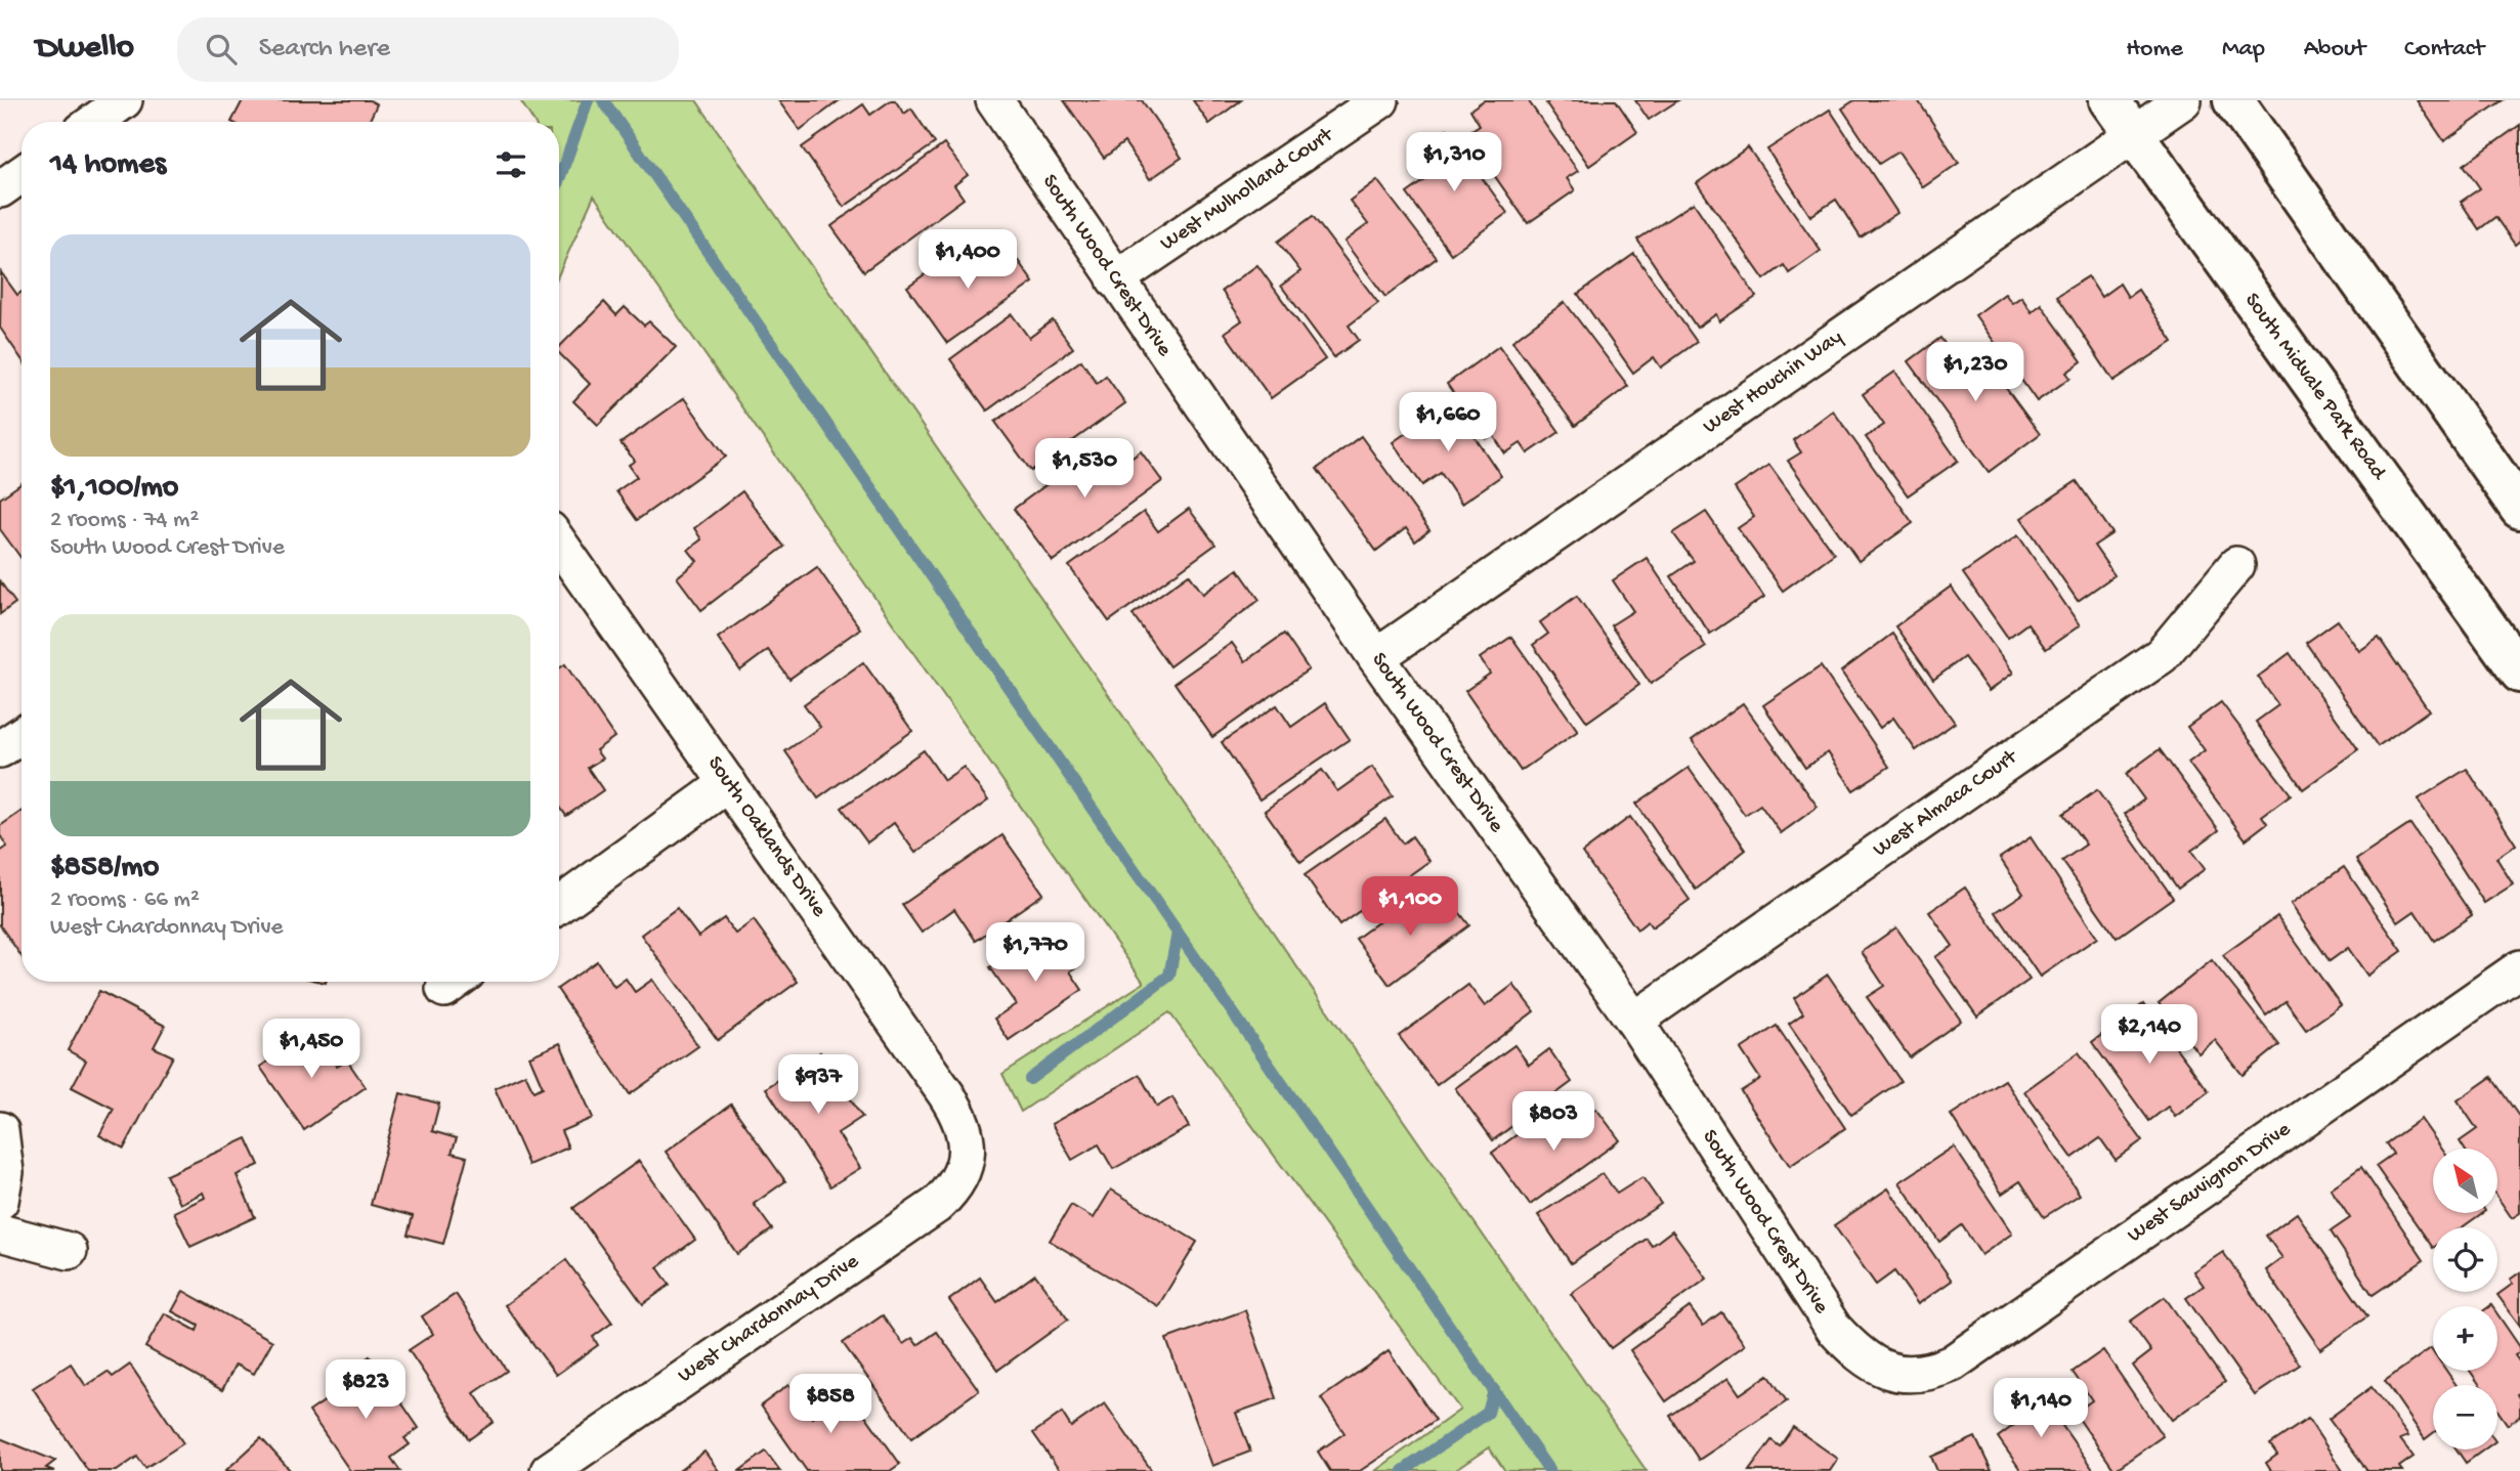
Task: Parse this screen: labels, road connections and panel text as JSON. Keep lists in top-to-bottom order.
{
  "streets": {
    "main road": ["South Midvale Park Road"],
    "street": [
      "West Mulholland Court",
      "South Wood Crest Drive",
      "West Houchin Way",
      "West Almaca Court",
      "South Oaklands Drive",
      "West Sauvignon Drive",
      "West Chardonnay Drive"
    ]
  },
  "crossings": [
    ["West Mulholland Court", "South Wood Crest Drive"],
    ["South Wood Crest Drive", "West Houchin Way"],
    ["South Wood Crest Drive", "West Almaca Court"],
    ["South Wood Crest Drive", "West Sauvignon Drive"],
    ["West Houchin Way", "South Midvale Park Road"],
    ["South Oaklands Drive", "West Chardonnay Drive"]
  ],
  "north": "top left",
  "page": {
    "header": "Dwello",
    "search": "Search here",
    "nav": [
      "Home",
      "Map",
      "About",
      "Contact"
    ],
    "heading": "14 homes",
    "price": [
      "$1,310",
      "$1,400",
      "$1,230",
      "$1,660",
      "$1,530",
      "$1,100",
      "$1,770",
      "$2,140",
      "$1,450",
      "$937",
      "$803",
      "$823",
      "$858",
      "$1,140"
    ],
    "list": [
      {
        "name": "$1,100/mo",
        "note": "2 rooms · 74 m² · South Wood Crest Drive"
      },
      {
        "name": "$858/mo",
        "note": "2 rooms · 66 m² · West Chardonnay Drive"
      }
    ],
    "map_buttons": ["+", "−"]
  }
}
